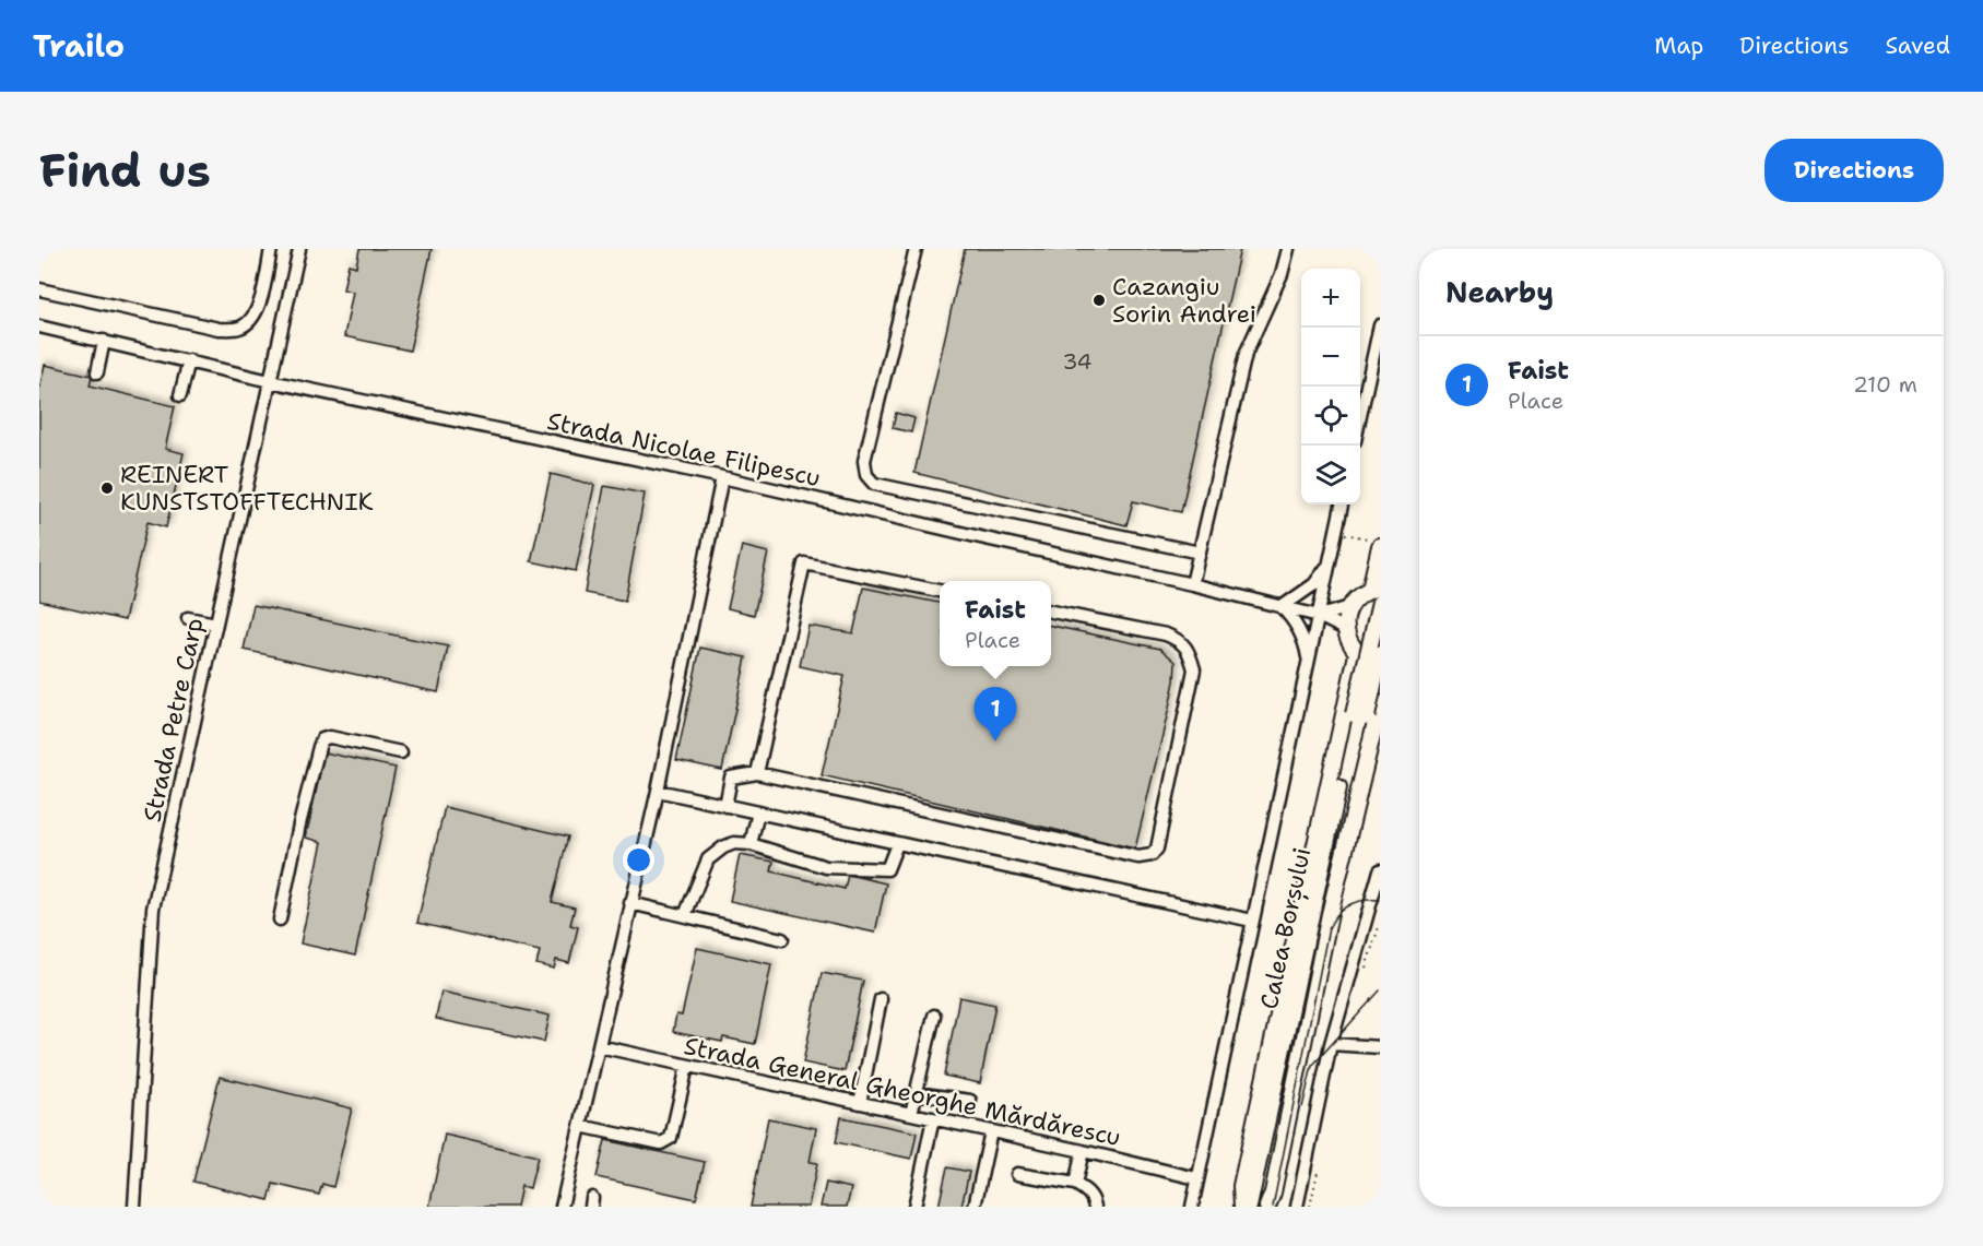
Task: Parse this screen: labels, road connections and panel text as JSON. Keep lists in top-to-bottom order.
{
  "streets": {
    "main road": ["Calea Borșului"],
    "street": ["Strada Nicolae Filipescu", "Strada Petre Carp", "Strada General Gheorghe Mărdărescu"]
  },
  "crossings": [
    ["Strada Nicolae Filipescu", "Strada Petre Carp"]
  ],
  "places": ["Cazangiu Sorin Andrei", "REINERT KUNSTSTOFFTECHNIK"],
  "house_numbers": ["34"],
  "page": {
    "header": "Trailo",
    "nav": ["Map", "Directions", "Saved"],
    "buttons": "Directions",
    "title": "Find us",
    "heading": "Nearby",
    "map_buttons": ["+", "−"],
    "list": [
      {
        "mark": "1",
        "name": "Faist",
        "note": "Place",
        "value": "210 m"
      }
    ],
    "popup": ["Faist", "Place"],
    "pins": "1"
  }
}
